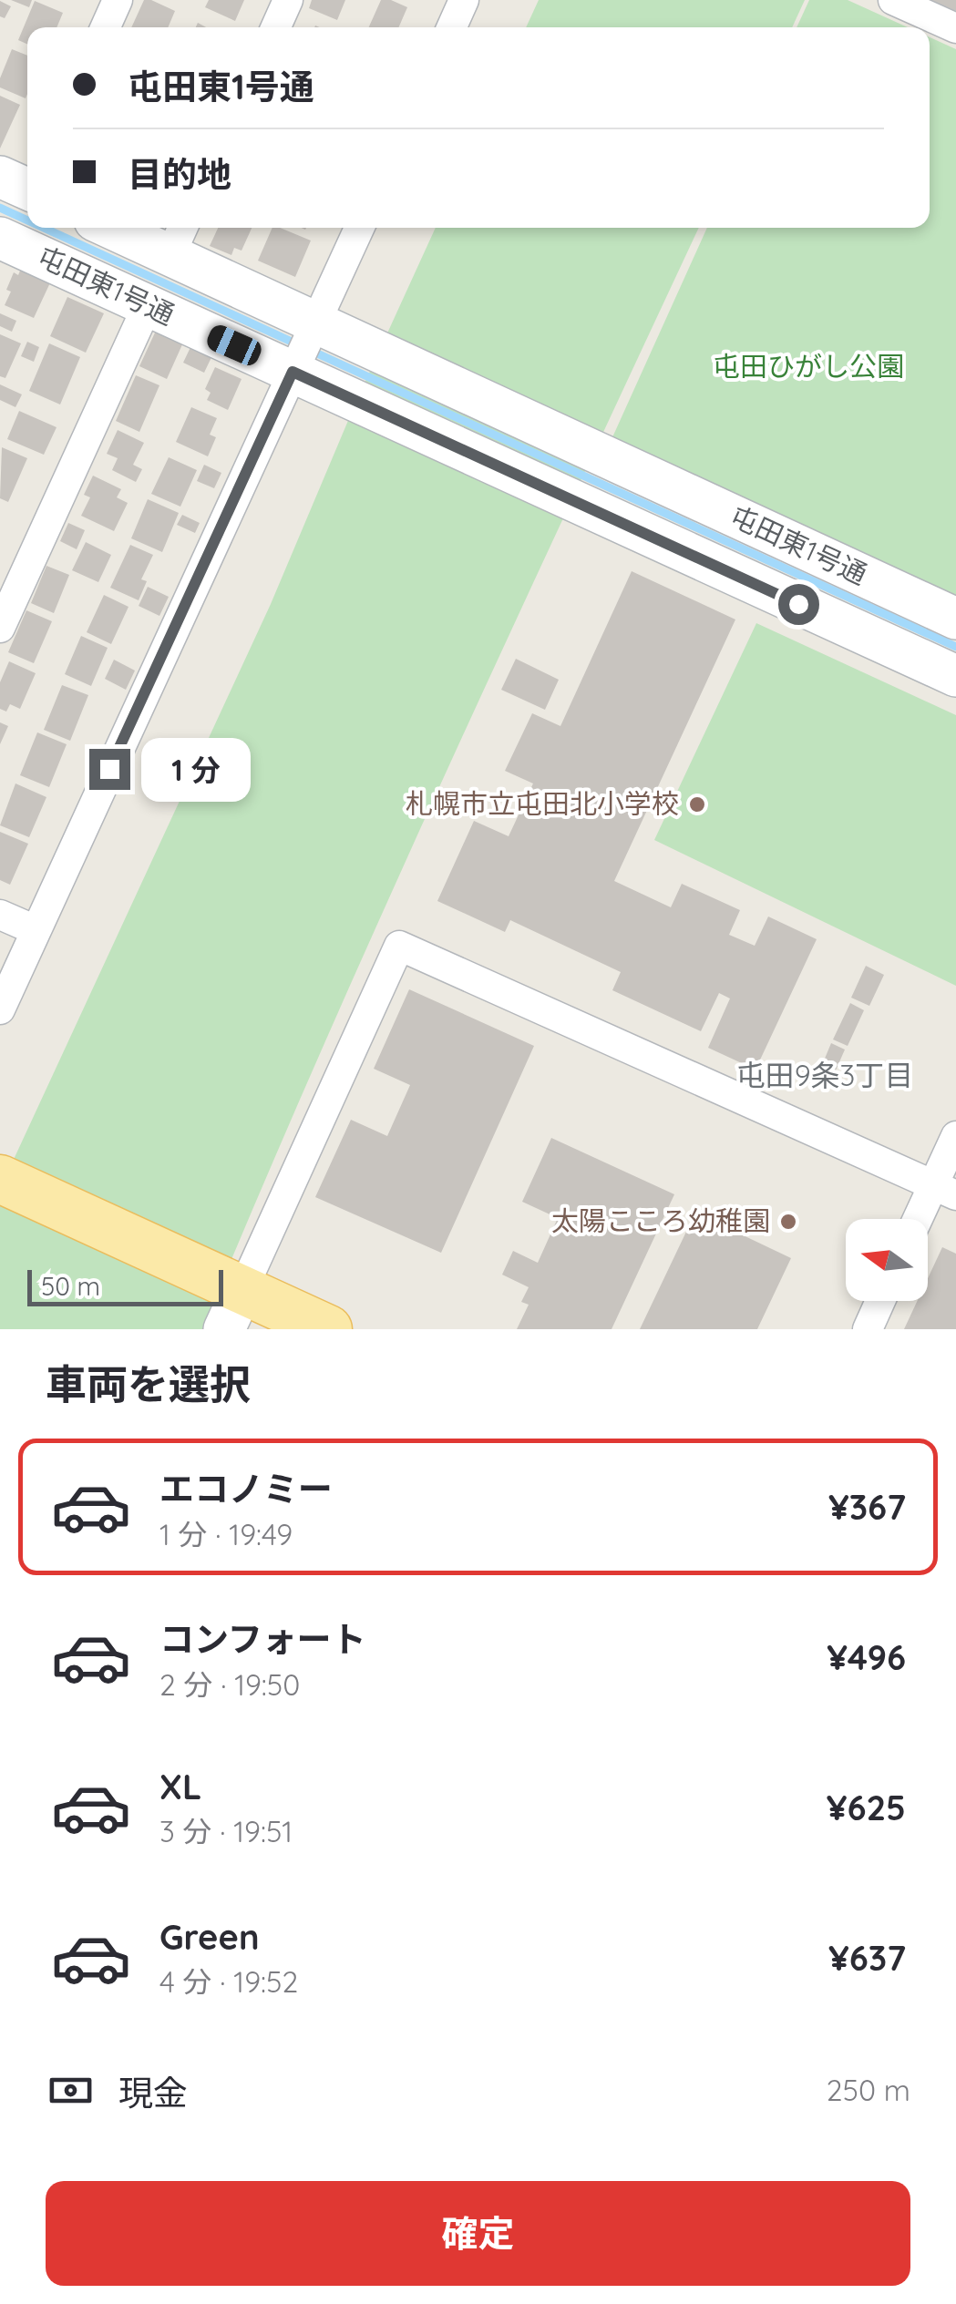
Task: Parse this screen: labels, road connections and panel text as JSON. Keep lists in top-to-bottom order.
{
  "streets": {
    "street": ["屯田東1号通"]
  },
  "districts": ["屯田9条3丁目"],
  "parks": ["屯田ひがし公園"],
  "places": ["札幌市立屯田北小学校", "太陽こころ幼稚園"],
  "scale_bar": "50 m",
  "north": "left",
  "page": {
    "banner": ["屯田東1号通", "目的地"],
    "bubble": "1 分",
    "scale": "50 m",
    "heading": "車両を選択",
    "list": [
      {
        "name": "エコノミー",
        "note": "1 分 · 19:49",
        "value": "¥367"
      },
      {
        "name": "コンフォート",
        "note": "2 分 · 19:50",
        "value": "¥496"
      },
      {
        "name": "XL",
        "note": "3 分 · 19:51",
        "value": "¥625"
      },
      {
        "name": "Green",
        "note": "4 分 · 19:52",
        "value": "¥637"
      }
    ],
    "pay": ["現金", "250 m"],
    "buttons": "確定"
  }
}
